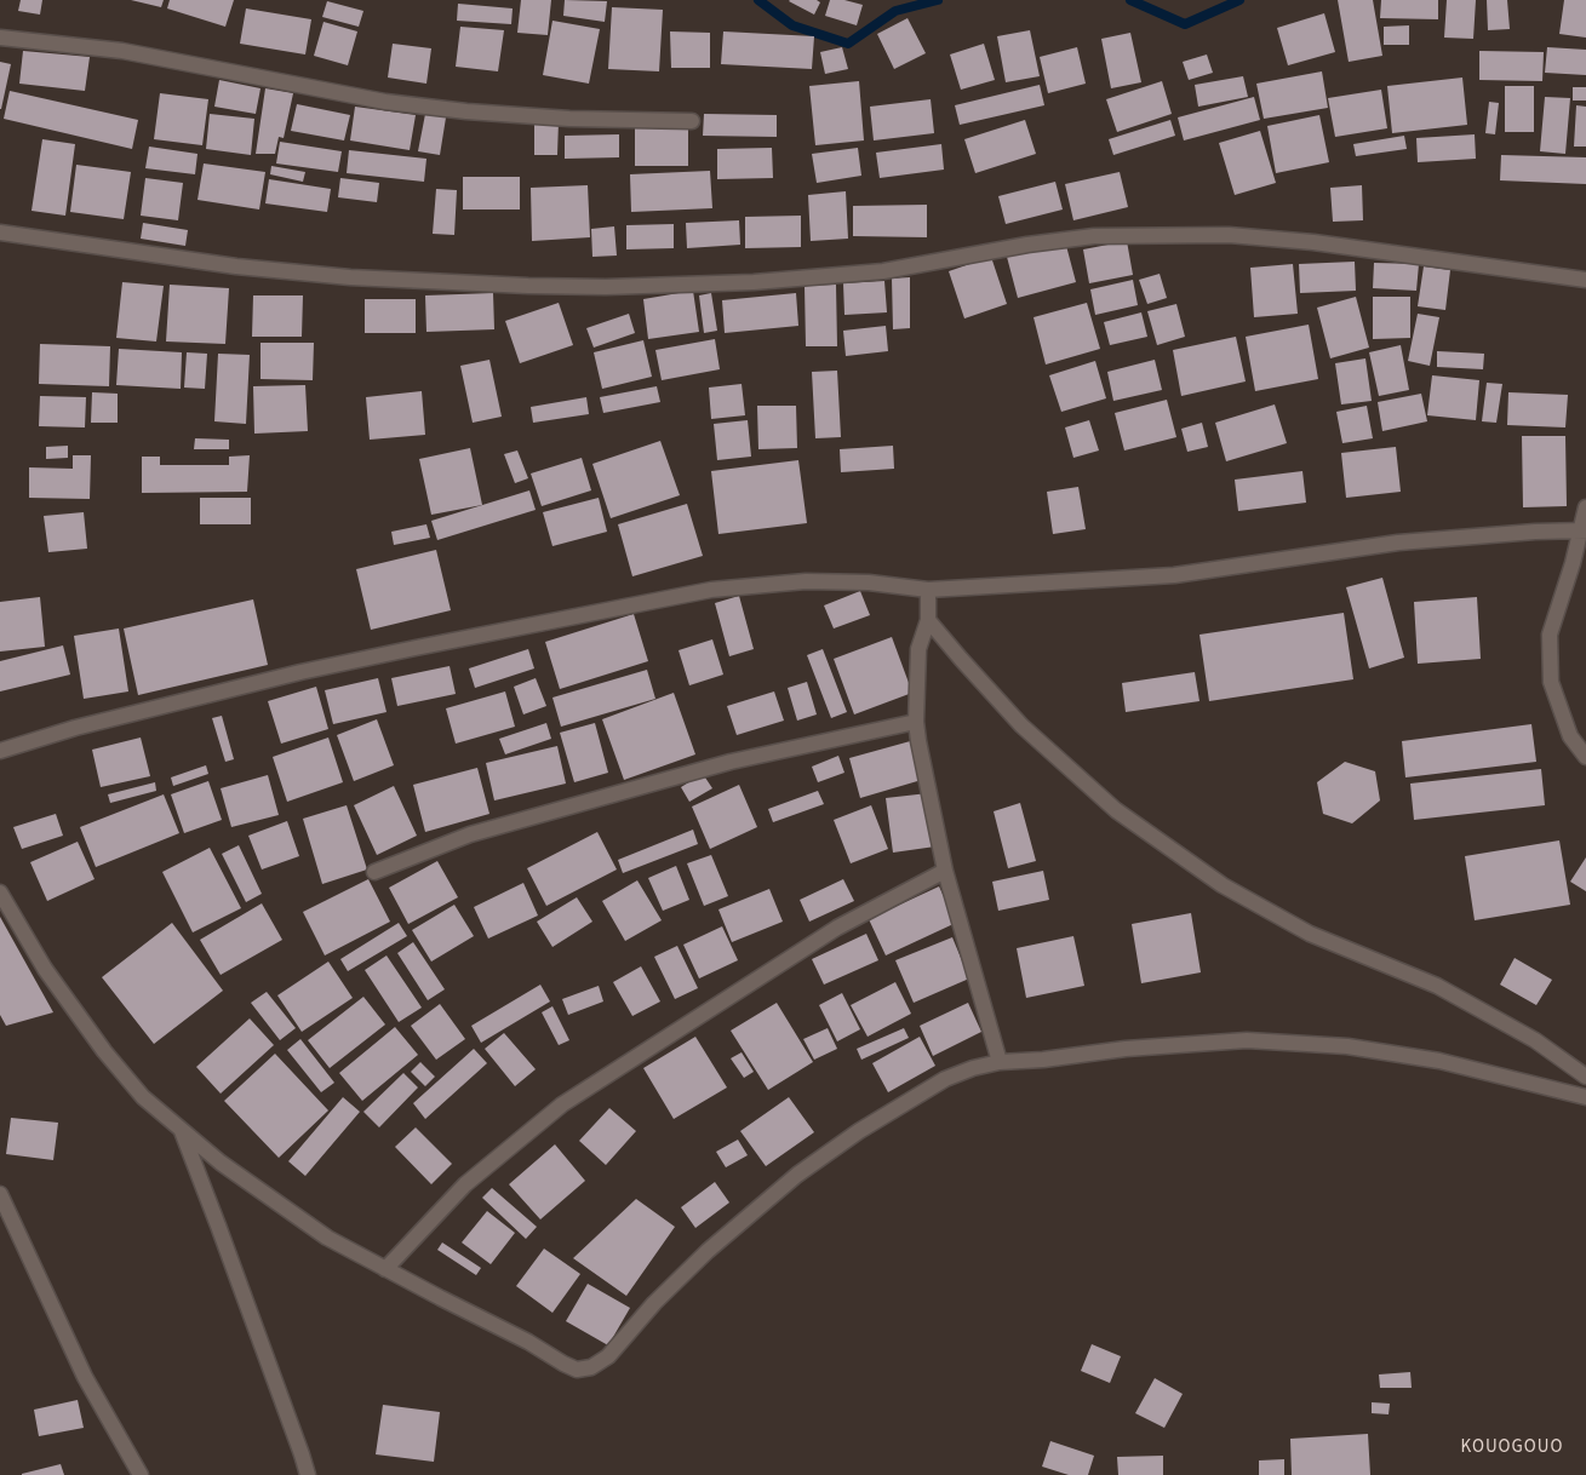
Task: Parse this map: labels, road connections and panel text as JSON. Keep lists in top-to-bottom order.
{
  "districts": ["KOUOGOUO"]
}
